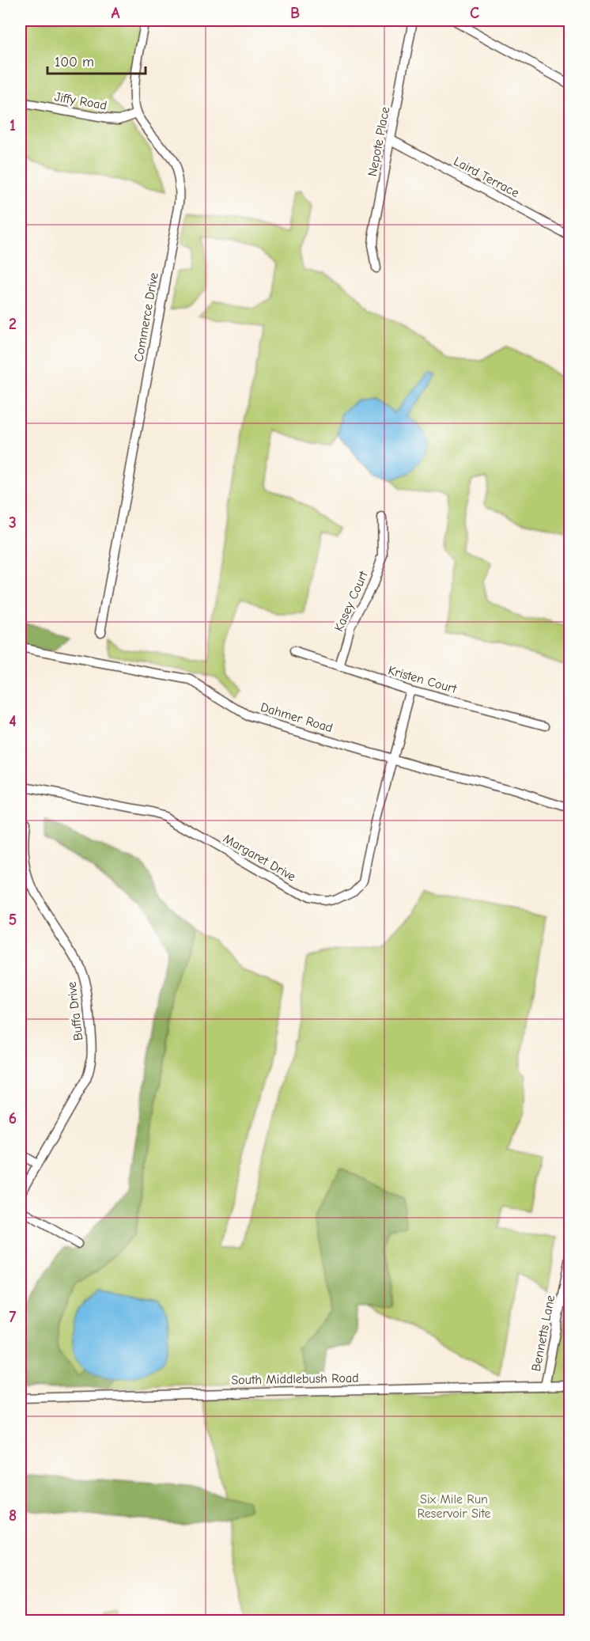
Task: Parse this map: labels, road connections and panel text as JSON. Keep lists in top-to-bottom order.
{
  "streets": {
    "street": [
      "Jiffy Road",
      "Nepote Place",
      "Laird Terrace",
      "Commerce Drive",
      "Kasey Court",
      "Kristen Court",
      "Dahmer Road",
      "Margaret Drive",
      "Buffa Drive",
      "Bennetts Lane",
      "South Middlebush Road"
    ]
  },
  "crossings": [
    ["Jiffy Road", "Commerce Drive"],
    ["Nepote Place", "Laird Terrace"],
    ["Kasey Court", "Kristen Court"],
    ["Kristen Court", "Margaret Drive"],
    ["Dahmer Road", "Margaret Drive"],
    ["Bennetts Lane", "South Middlebush Road"]
  ],
  "parks": ["Six Mile Run Reservoir Site"],
  "scale_bar": "100 m",
  "grid": {
    "columns": ["A", "B", "C"],
    "rows": [
      "1",
      "2",
      "3",
      "4",
      "5",
      "6",
      "7",
      "8"
    ]
  }
}
